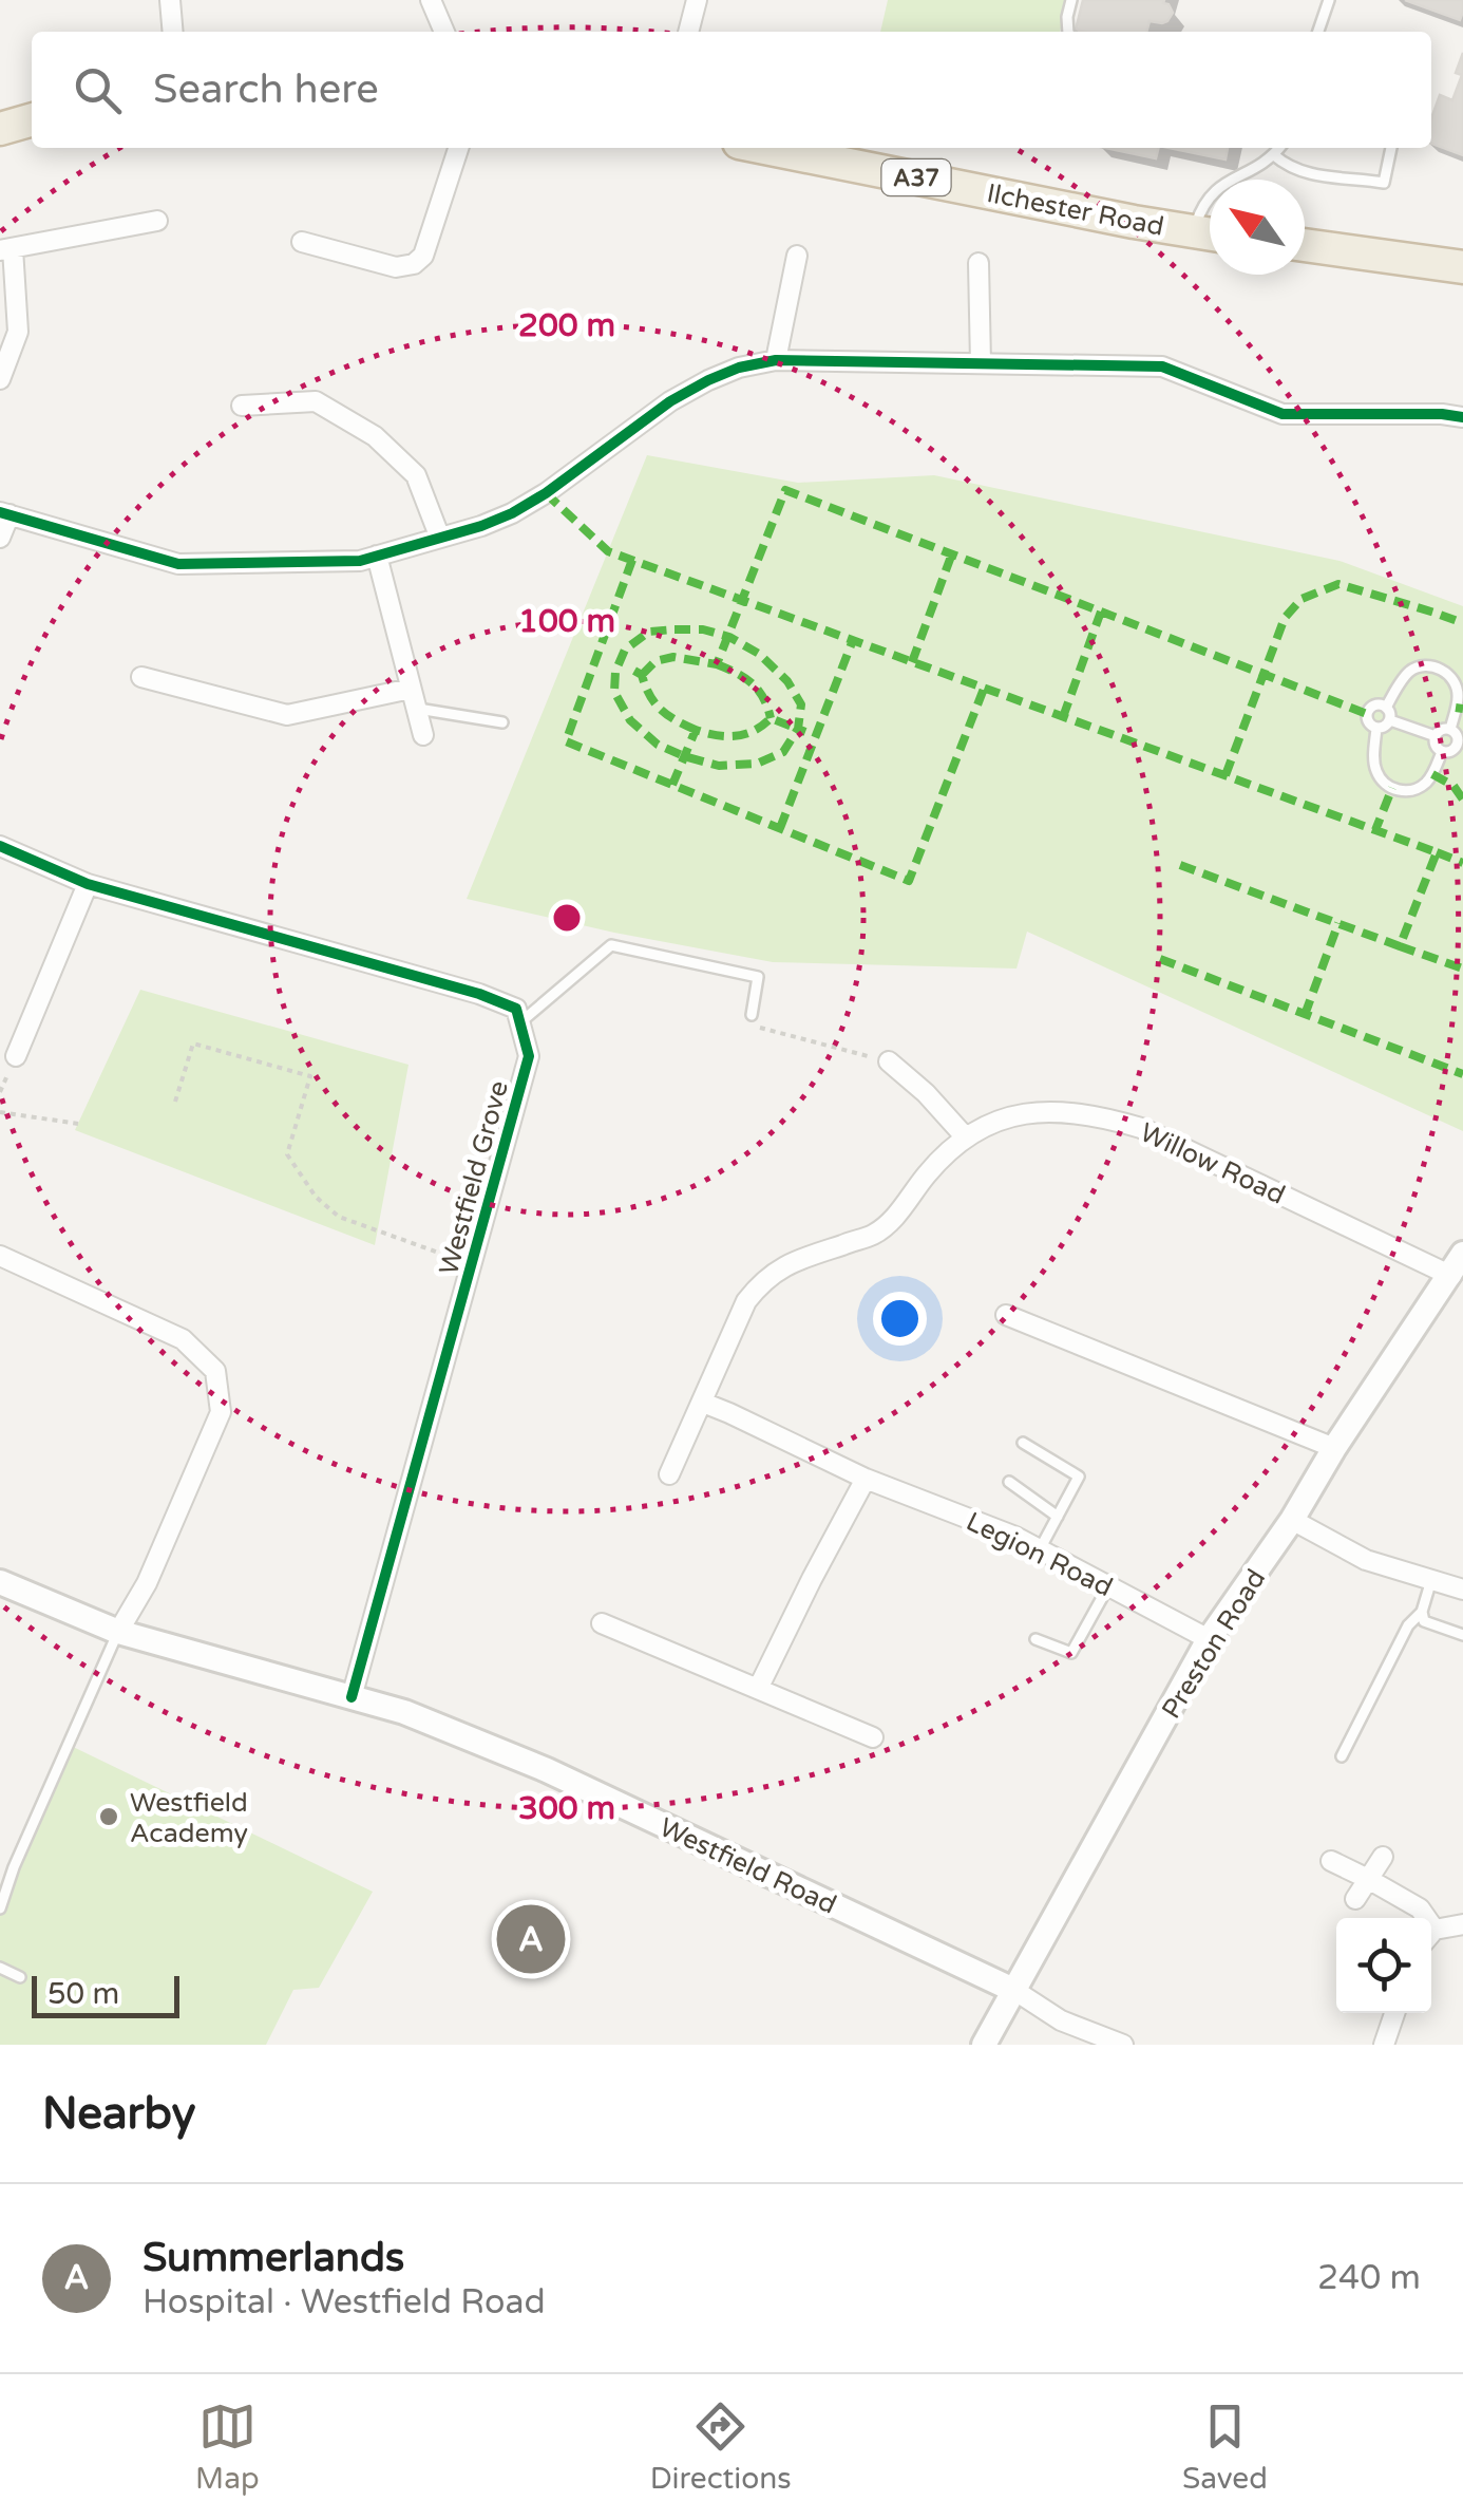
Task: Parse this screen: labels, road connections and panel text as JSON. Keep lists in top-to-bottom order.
{
  "streets": {
    "highway": ["A37", "Ilchester Road"],
    "street": [
      "Willow Road",
      "Westfield Grove",
      "Legion Road",
      "Preston Road",
      "Westfield Road"
    ]
  },
  "crossings": [
    ["Willow Road", "Legion Road"],
    ["Willow Road", "Preston Road"],
    ["Westfield Grove", "Westfield Road"],
    ["Legion Road", "Preston Road"],
    ["Preston Road", "Westfield Road"]
  ],
  "places": ["Westfield Academy"],
  "scale_bar": "50 m",
  "north": "top left",
  "page": {
    "search": "Search here",
    "pins": "A",
    "scale": "50 m",
    "heading": "Nearby",
    "list": [
      {
        "mark": "A",
        "name": "Summerlands",
        "note": "Hospital · Westfield Road",
        "value": "240 m"
      }
    ],
    "nav": ["Map", "Directions", "Saved"]
  },
  "rings": ["200 m", "100 m", "300 m"]
}
